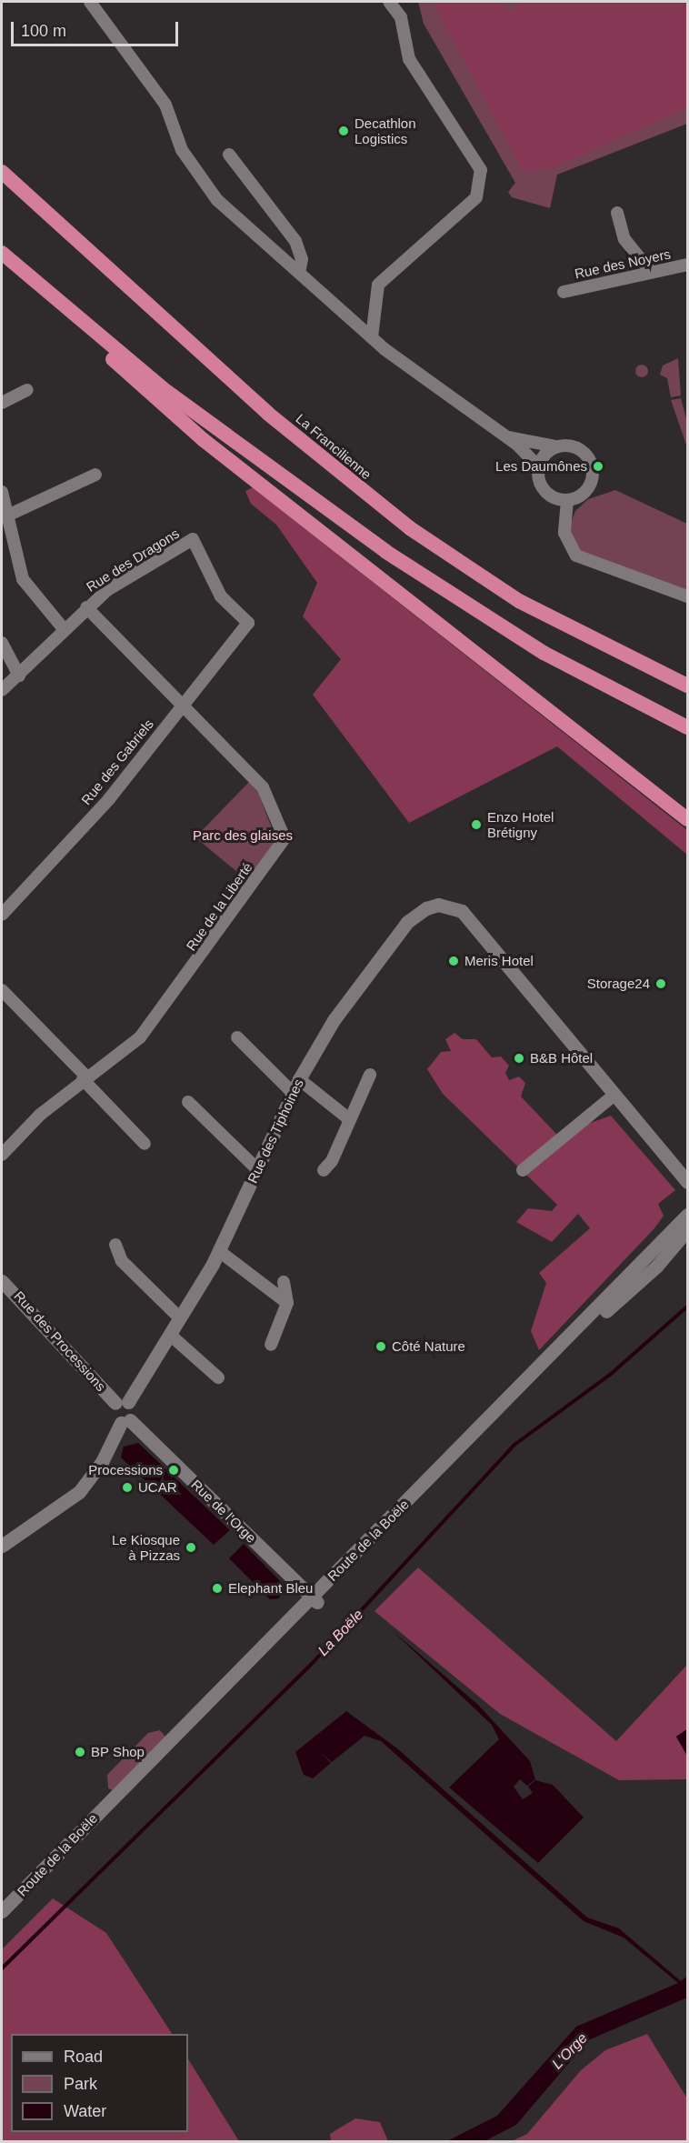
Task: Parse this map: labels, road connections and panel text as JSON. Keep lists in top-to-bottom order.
{
  "streets": {
    "highway": ["La Francilienne"],
    "main road": [
      "Rue des Tiphoines",
      "Rue des Processions",
      "Rue de l'Orge",
      "Route de la Boële"
    ],
    "street": [
      "Rue des Noyers",
      "Rue des Dragons",
      "Rue des Gabriels",
      "Rue de la Liberté"
    ]
  },
  "crossings": [
    ["Rue des Dragons", "Rue des Gabriels"],
    ["Rue des Dragons", "Rue de la Liberté"],
    ["Rue des Gabriels", "Rue de la Liberté"],
    ["Rue des Tiphoines", "Rue des Processions"],
    ["Rue de l'Orge", "Route de la Boële"]
  ],
  "water": ["La Boële", "L'Orge"],
  "parks": ["Parc des glaises"],
  "places": [
    "Decathlon Logistics",
    "Les Daumônes",
    "Enzo Hotel Brétigny",
    "Meris Hotel",
    "Storage24",
    "B&B Hôtel",
    "Côté Nature",
    "Processions",
    "UCAR",
    "Le Kiosque à Pizzas",
    "Elephant Bleu",
    "BP Shop"
  ],
  "legend": ["Road", "Park", "Water"],
  "scale_bar": "100 m"
}
